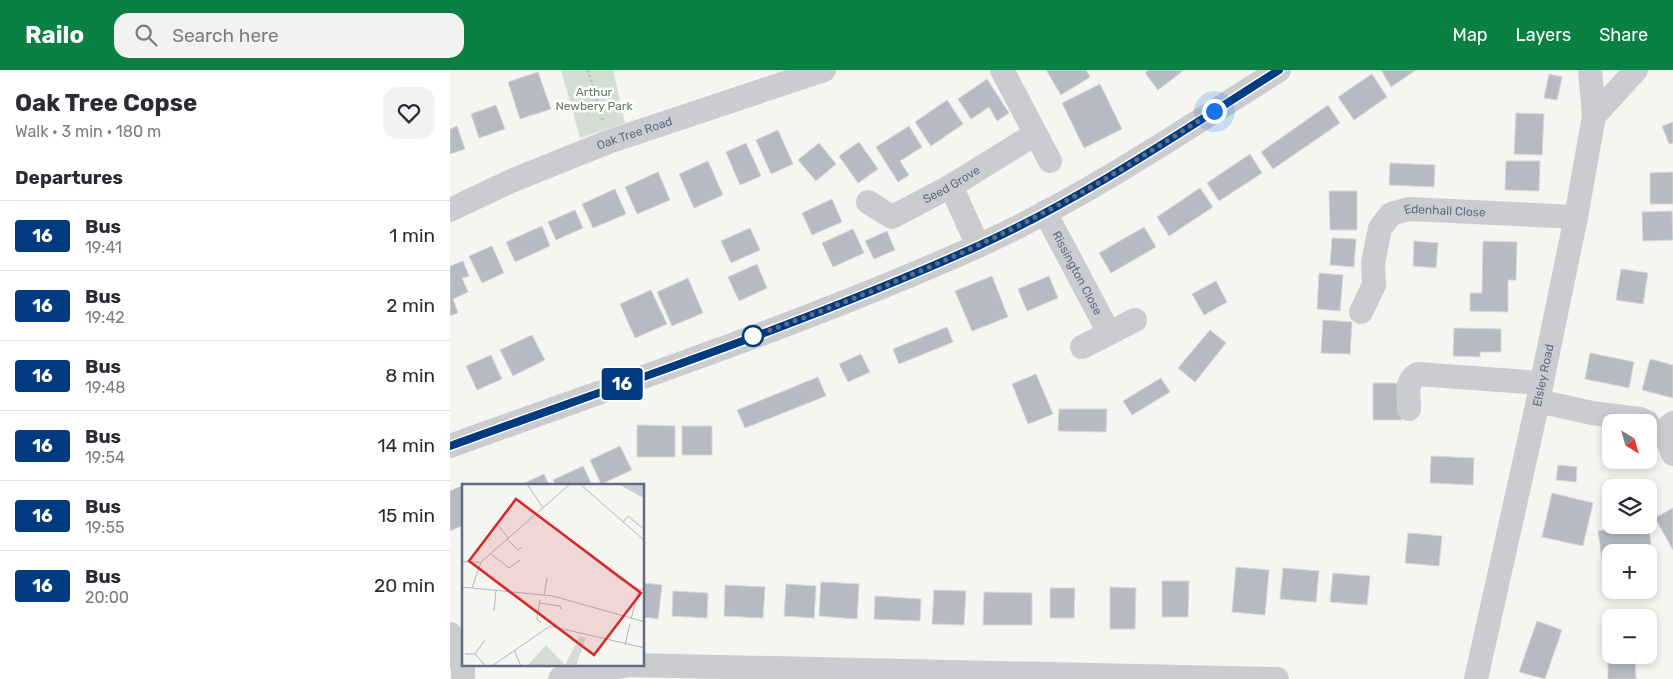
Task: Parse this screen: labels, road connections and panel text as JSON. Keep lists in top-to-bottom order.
{
  "streets": {
    "street": [
      "Oak Tree Road",
      "Seed Grove",
      "Edenhall Close",
      "Rissington Close",
      "Elsley Road"
    ]
  },
  "crossings": [
    ["Edenhall Close", "Elsley Road"]
  ],
  "parks": ["Arthur Newbery Park"],
  "lines": ["bus line 16"],
  "north": "bottom right",
  "page": {
    "header": "Railo",
    "search": "Search here",
    "nav": ["Map", "Layers", "Share"],
    "heading": [
      ["Oak Tree Copse", "Walk · 3 min · 180 m"],
      "Departures"
    ],
    "on_map": "16",
    "list": [
      {
        "mark": "16",
        "name": "Bus",
        "note": "19:41",
        "value": "1 min"
      },
      {
        "mark": "16",
        "name": "Bus",
        "note": "19:42",
        "value": "2 min"
      },
      {
        "mark": "16",
        "name": "Bus",
        "note": "19:48",
        "value": "8 min"
      },
      {
        "mark": "16",
        "name": "Bus",
        "note": "19:54",
        "value": "14 min"
      },
      {
        "mark": "16",
        "name": "Bus",
        "note": "19:55",
        "value": "15 min"
      },
      {
        "mark": "16",
        "name": "Bus",
        "note": "20:00",
        "value": "20 min"
      }
    ],
    "map_buttons": ["+", "−"]
  }
}
